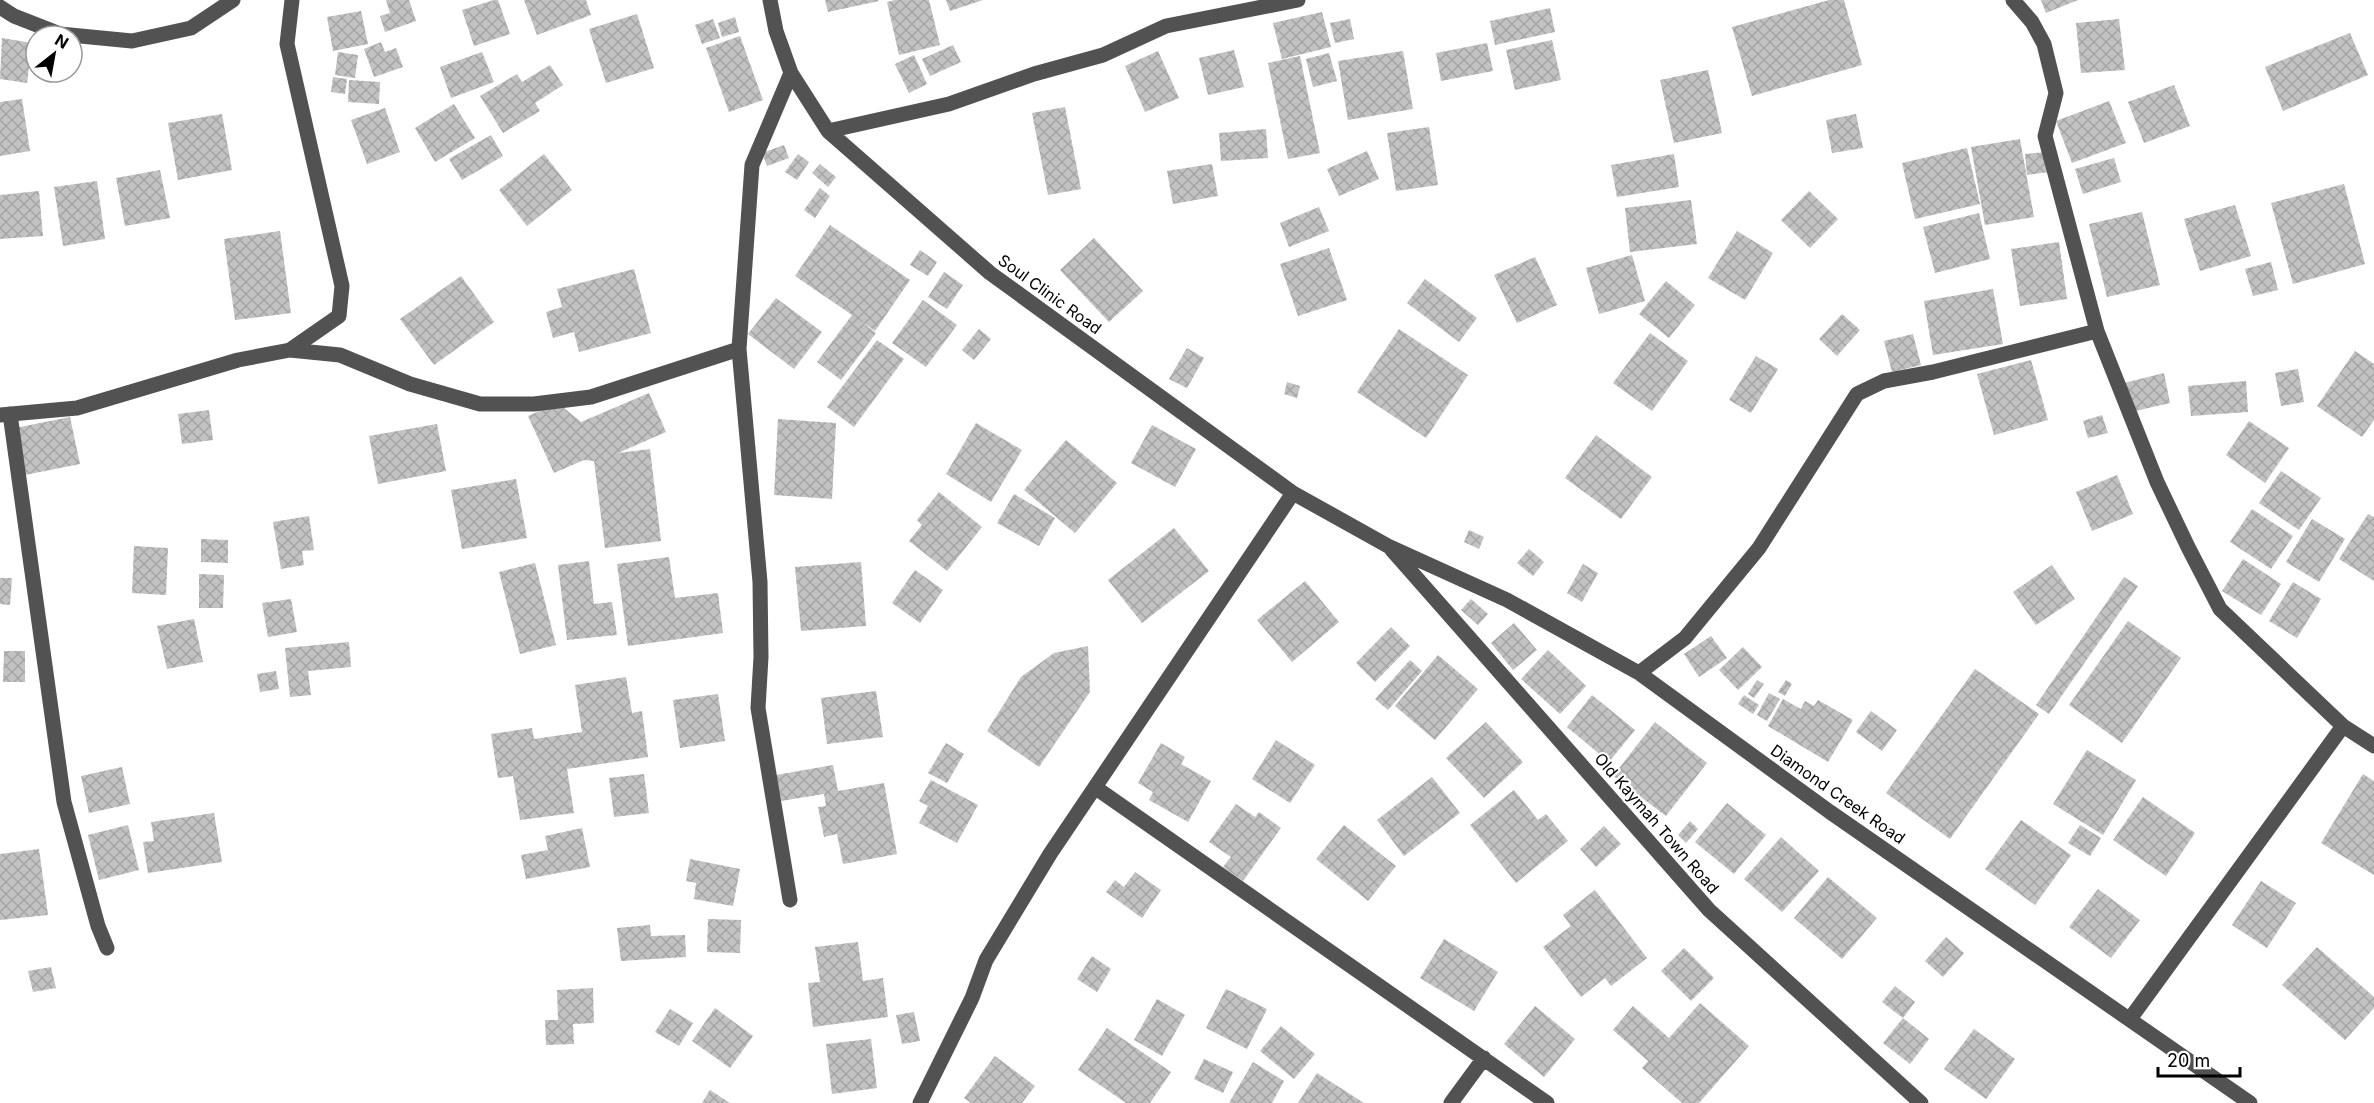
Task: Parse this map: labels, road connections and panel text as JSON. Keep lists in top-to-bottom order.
{
  "streets": {
    "street": ["Soul Clinic Road", "Diamond Creek Road", "Old Kaymah Town Road"]
  },
  "crossings": [
    ["Soul Clinic Road", "Diamond Creek Road"],
    ["Soul Clinic Road", "Old Kaymah Town Road"],
    ["Diamond Creek Road", "Old Kaymah Town Road"]
  ],
  "scale_bar": "20 m",
  "north": "top right"
}
